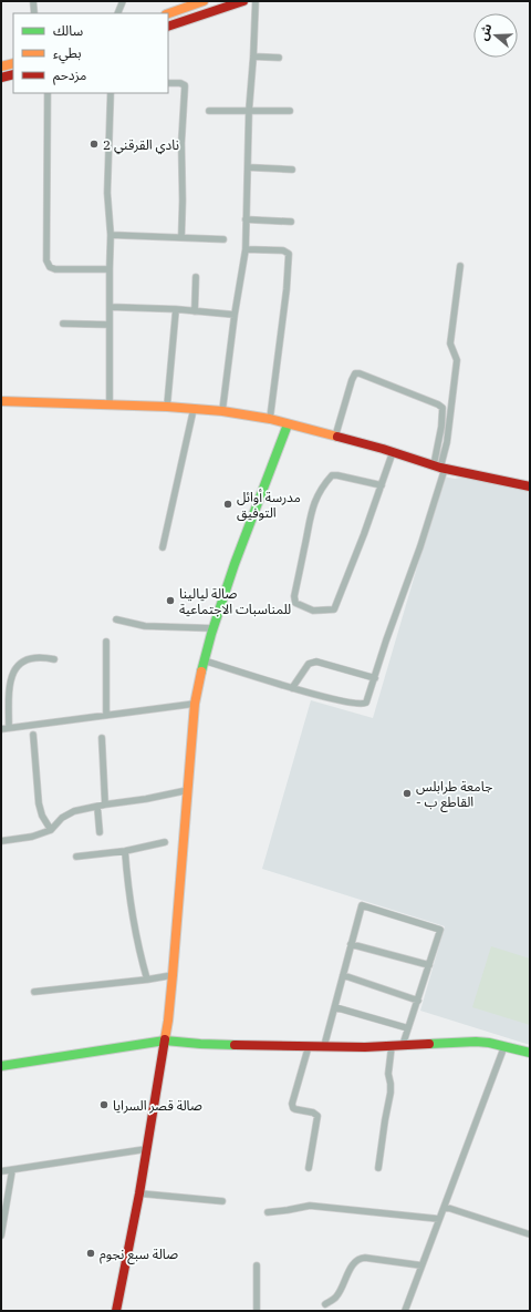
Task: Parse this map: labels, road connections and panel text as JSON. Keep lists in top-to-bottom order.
{
  "places": [
    "نادي القرقني 2",
    "مدرسة أوائل التوفيق",
    "صالة ليالينا للمناسبات الاجتماعية",
    "جامعة طرابلس - القاطع ب",
    "صالة قصر السرايا",
    "صالة سبع نجوم"
  ],
  "legend": ["سالك", "بطيء", "مزدحم"],
  "north": "left"
}
